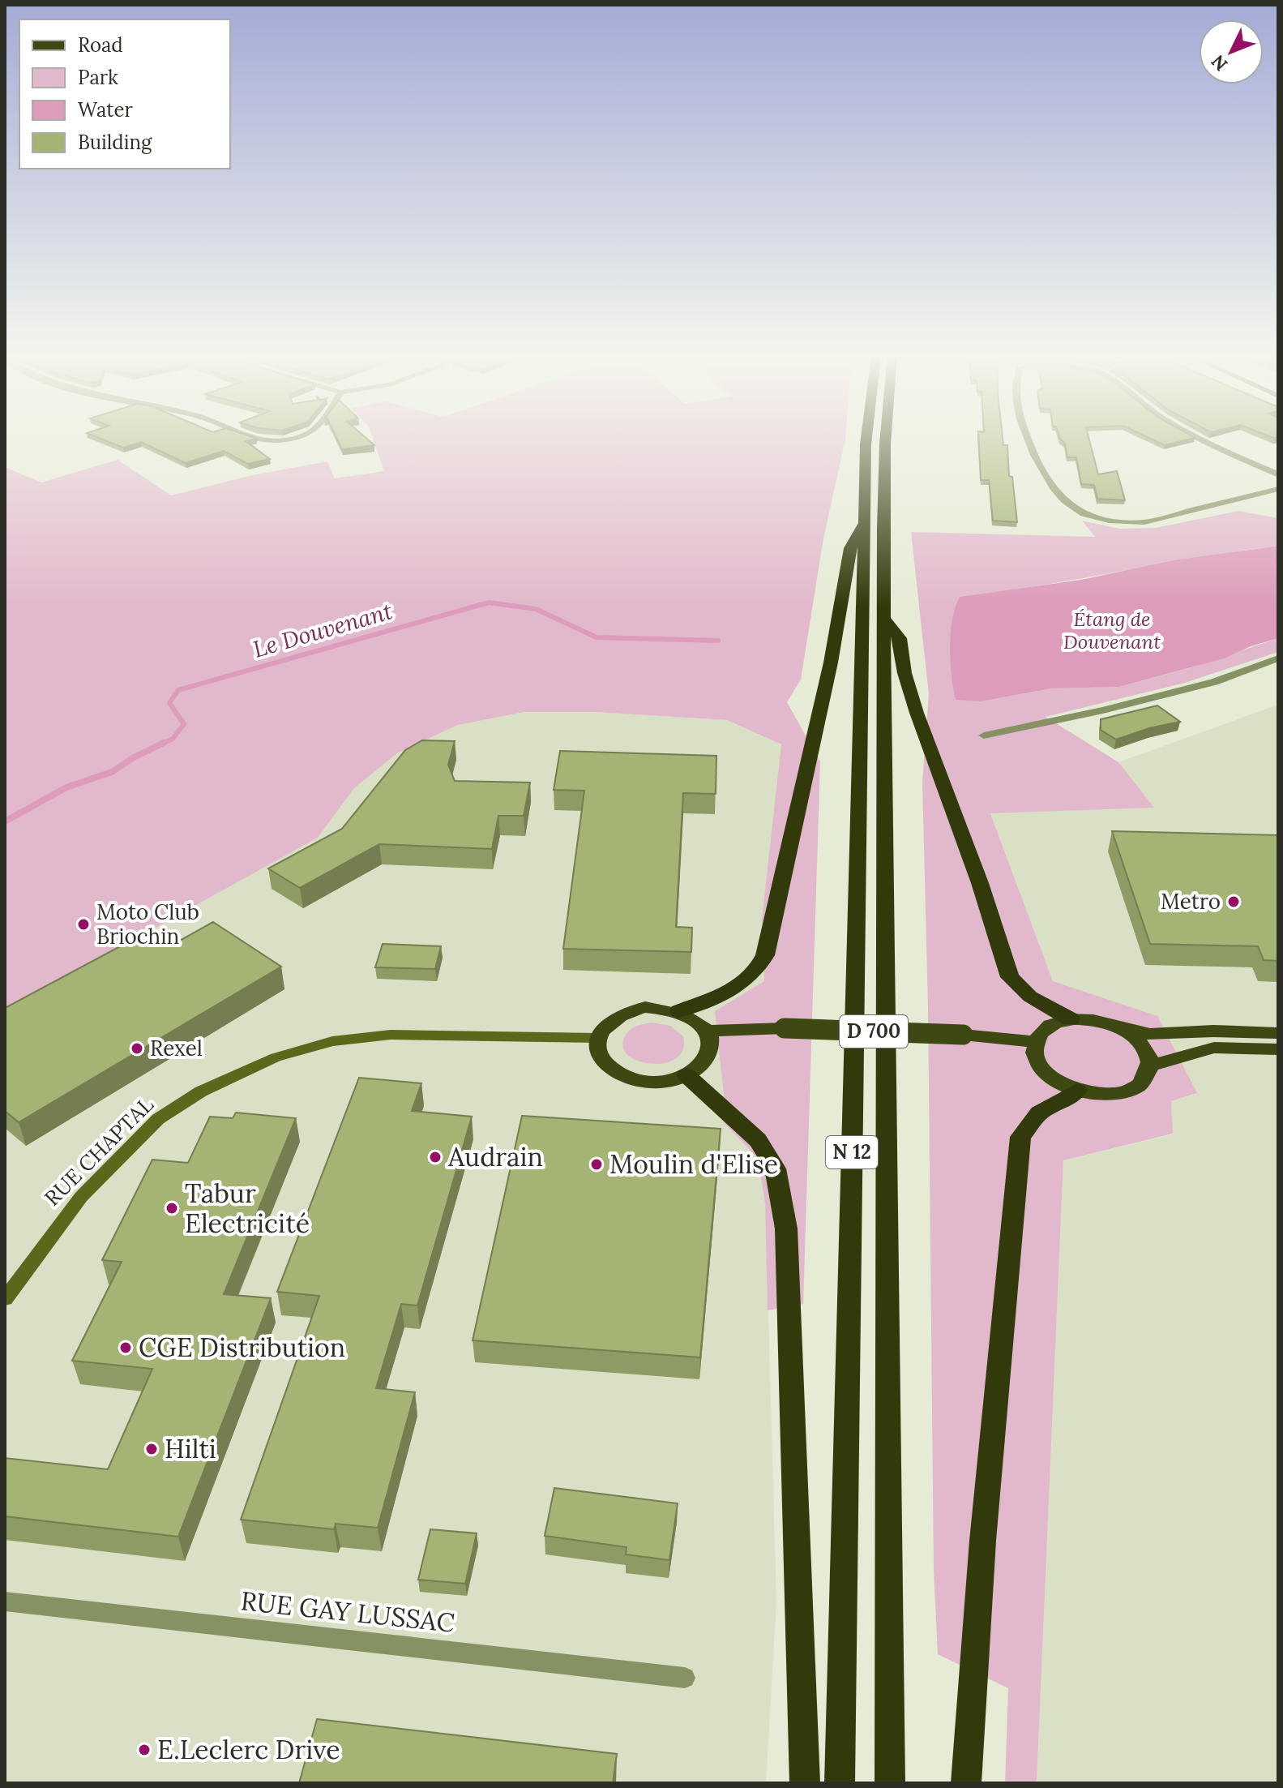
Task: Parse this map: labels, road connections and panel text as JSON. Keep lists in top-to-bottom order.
{
  "streets": {
    "highway": ["N 12"],
    "main road": ["D 700", "RUE CHAPTAL"],
    "street": ["RUE GAY LUSSAC"]
  },
  "crossings": [
    ["D 700", "RUE CHAPTAL"]
  ],
  "water": ["Étang de Douvenant", "Le Douvenant"],
  "places": [
    "Metro",
    "Moto Club Briochin",
    "Rexel",
    "Audrain",
    "Moulin d'Elise",
    "Tabur Electricité",
    "CGE Distribution",
    "Hilti",
    "E.Leclerc Drive"
  ],
  "legend": [
    "Road",
    "Park",
    "Water",
    "Building"
  ],
  "north": "bottom left"
}
